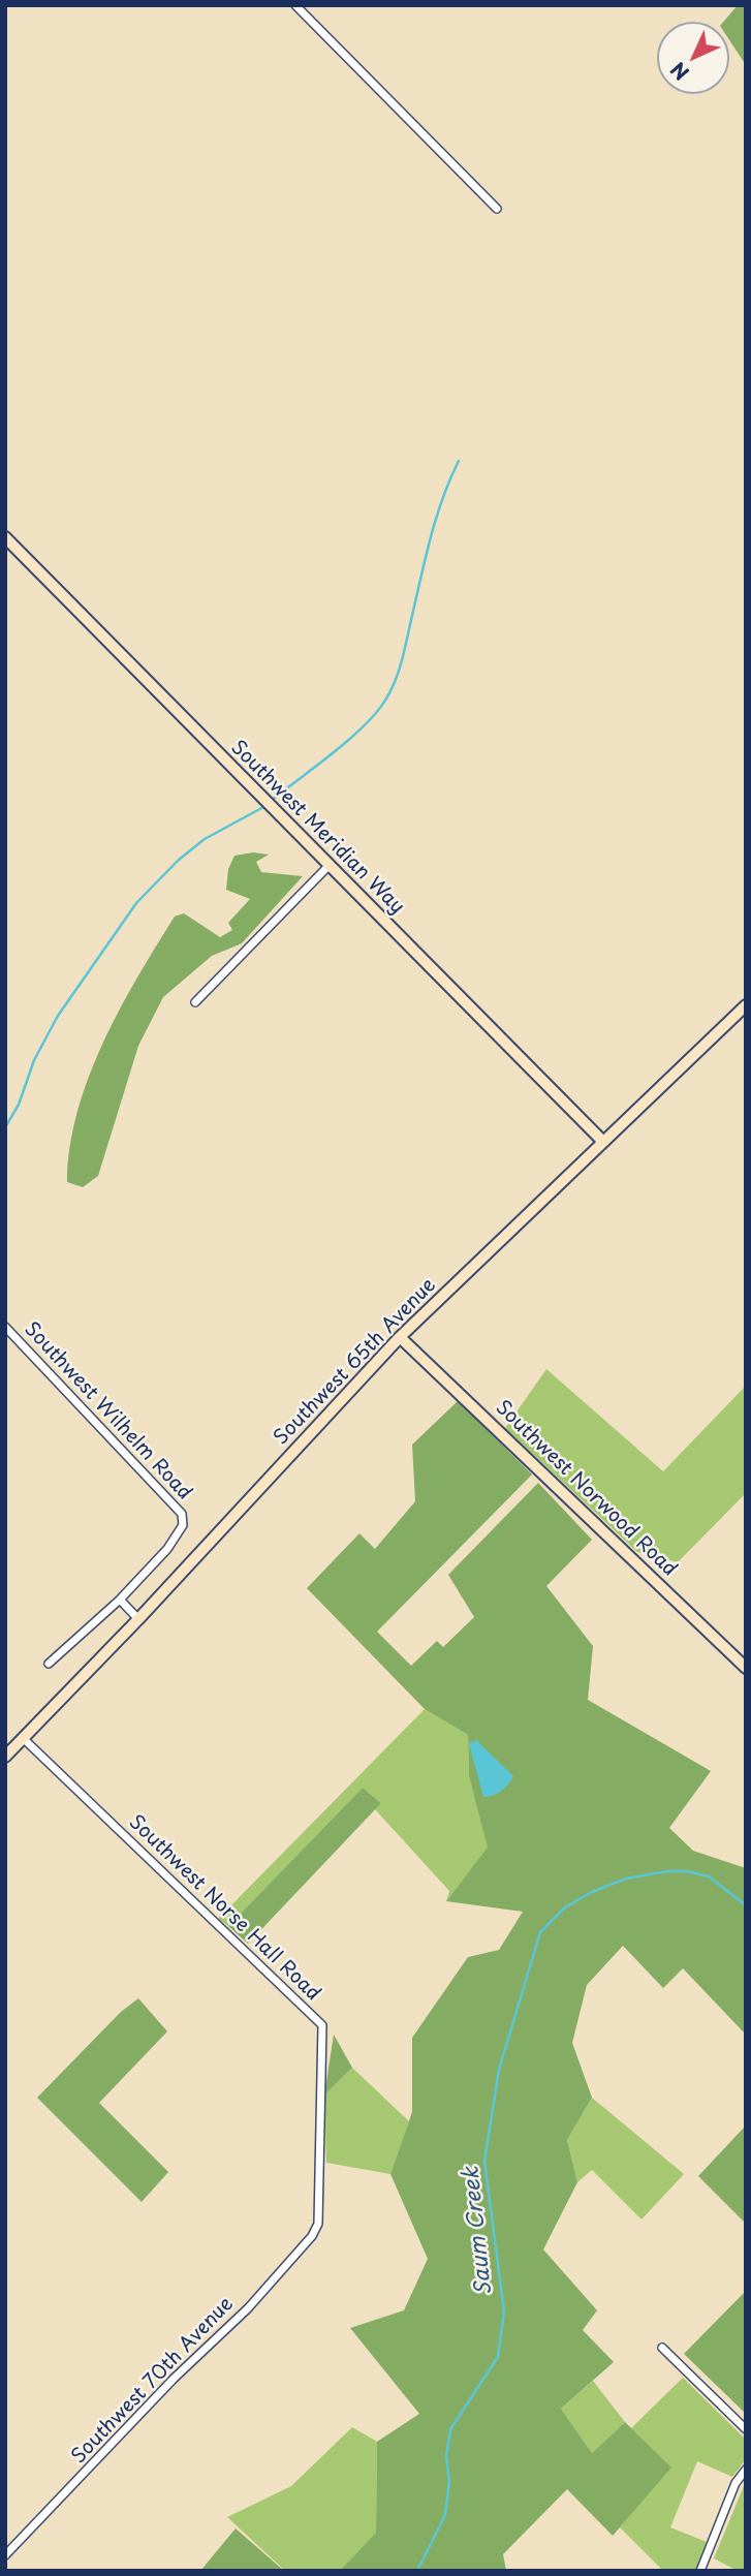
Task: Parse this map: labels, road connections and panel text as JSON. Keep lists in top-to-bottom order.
{
  "streets": {
    "street": [
      "Southwest Meridian Way",
      "Southwest 65th Avenue",
      "Southwest Wilhelm Road",
      "Southwest Norwood Road",
      "Southwest Norse Hall Road",
      "Southwest 70th Avenue"
    ]
  },
  "crossings": [
    ["Southwest Meridian Way", "Southwest 65th Avenue"],
    ["Southwest 65th Avenue", "Southwest Norwood Road"],
    ["Southwest 65th Avenue", "Southwest Norse Hall Road"],
    ["Southwest Norse Hall Road", "Southwest 70th Avenue"]
  ],
  "water": ["Saum Creek"],
  "north": "bottom left"
}
